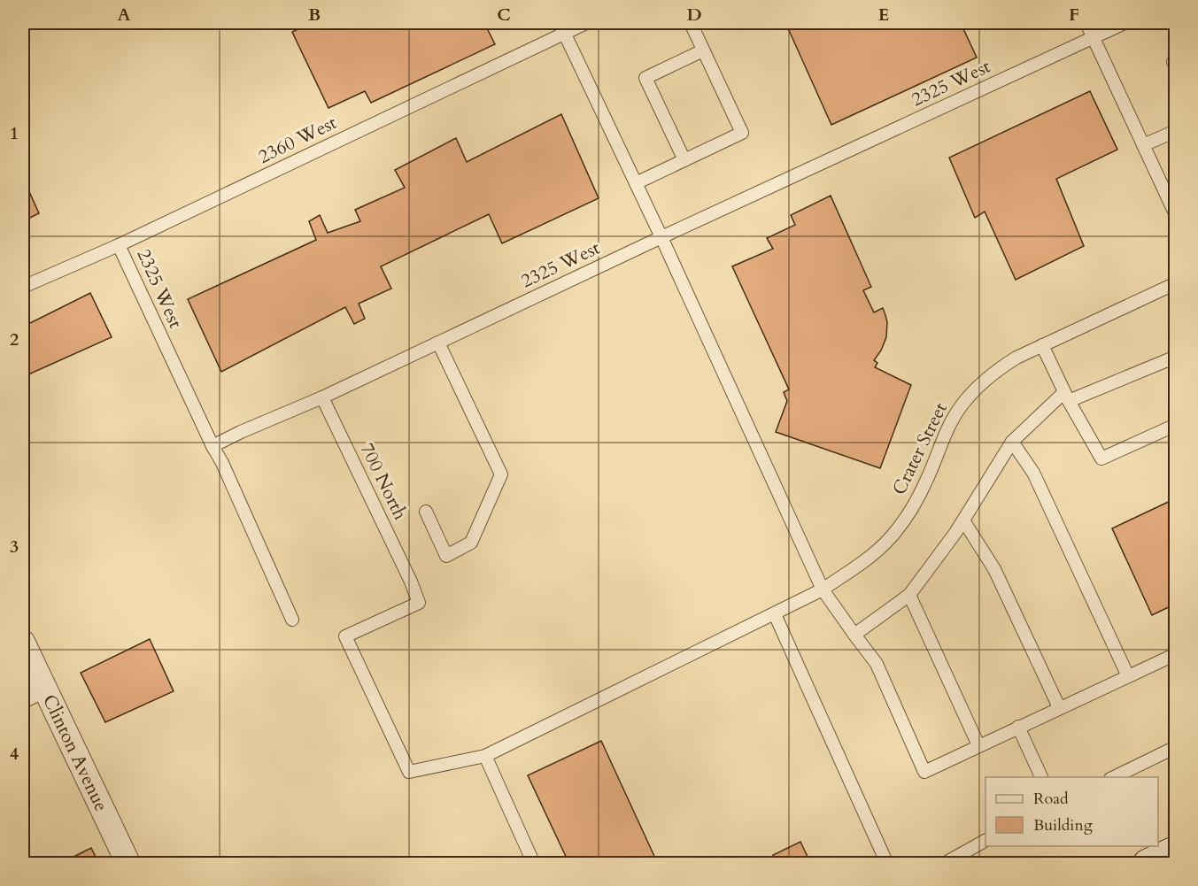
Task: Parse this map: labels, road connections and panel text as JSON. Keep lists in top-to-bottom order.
{
  "streets": {
    "street": ["Clinton Avenue"],
    "lane": [
      "2325 West",
      "2360 West",
      "Crater Street",
      "700 North"
    ]
  },
  "crossings": [
    ["2325 West", "2360 West"],
    ["2325 West", "700 North"],
    ["Crater Street", "700 North"]
  ],
  "legend": ["Road", "Building"],
  "grid": {
    "columns": [
      "A",
      "B",
      "C",
      "D",
      "E",
      "F"
    ],
    "rows": [
      "1",
      "2",
      "3",
      "4"
    ]
  }
}
